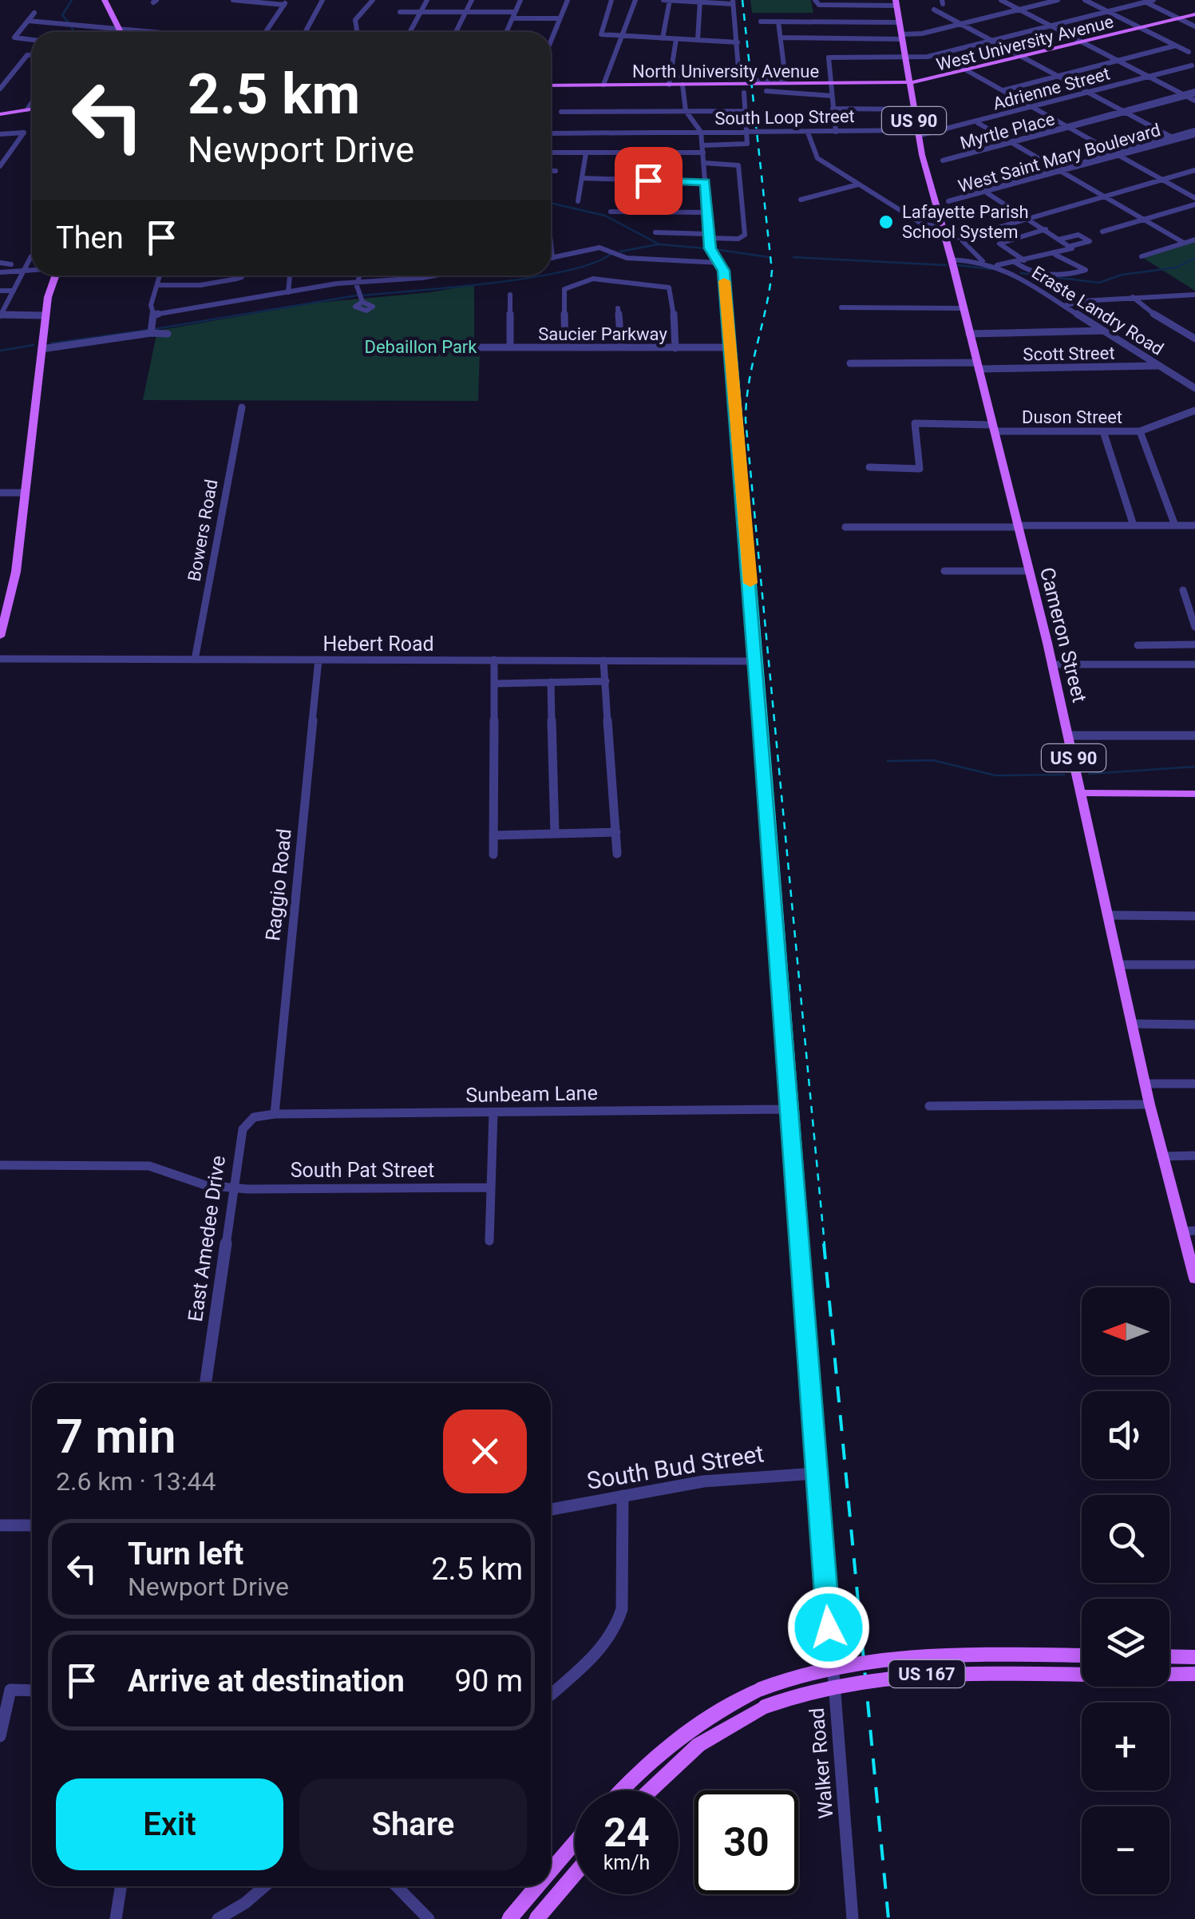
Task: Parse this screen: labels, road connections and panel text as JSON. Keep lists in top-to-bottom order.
{
  "streets": {
    "main road": [
      "West University Avenue",
      "North University Avenue",
      "US 90",
      "Cameron Street",
      "US 167"
    ],
    "street": [
      "Adrienne Street",
      "South Loop Street",
      "Myrtle Place",
      "West Saint Mary Boulevard",
      "Eraste Landry Road",
      "Saucier Parkway",
      "Scott Street",
      "Duson Street",
      "Bowers Road",
      "Hebert Road",
      "Raggio Road",
      "Sunbeam Lane",
      "South Pat Street",
      "East Amedee Drive",
      "South Bud Street",
      "Walker Road"
    ]
  },
  "crossings": [
    ["West University Avenue", "North University Avenue"],
    ["West University Avenue", "Cameron Street"],
    ["North University Avenue", "Cameron Street"],
    ["North University Avenue", "Walker Road"],
    ["Adrienne Street", "South Loop Street"],
    ["Adrienne Street", "Cameron Street"],
    ["South Loop Street", "Cameron Street"],
    ["South Loop Street", "Walker Road"],
    ["Eraste Landry Road", "Scott Street"],
    ["Eraste Landry Road", "Cameron Street"],
    ["Saucier Parkway", "Walker Road"],
    ["Scott Street", "Cameron Street"],
    ["Duson Street", "Cameron Street"],
    ["Bowers Road", "Hebert Road"],
    ["Hebert Road", "Raggio Road"],
    ["Hebert Road", "Walker Road"],
    ["Raggio Road", "Sunbeam Lane"],
    ["Raggio Road", "East Amedee Drive"],
    ["Sunbeam Lane", "East Amedee Drive"],
    ["Sunbeam Lane", "Walker Road"],
    ["South Pat Street", "East Amedee Drive"],
    ["South Bud Street", "Walker Road"]
  ],
  "parks": ["Debaillon Park"],
  "places": ["Lafayette Parish School System"],
  "north": "left",
  "page": {
    "turn": ["2.5 km", "Newport Drive"],
    "then": "Then",
    "map_buttons": ["+", "−"],
    "heading": ["7 min", "2.6 km · 13:44"],
    "list": [
      {
        "name": "Turn left",
        "note": "Newport Drive",
        "value": "2.5 km"
      },
      {
        "name": "Arrive at destination",
        "value": "90 m"
      }
    ],
    "buttons": ["Exit", "Share"],
    "speed": "24 km/h",
    "limit": "30"
  }
}
